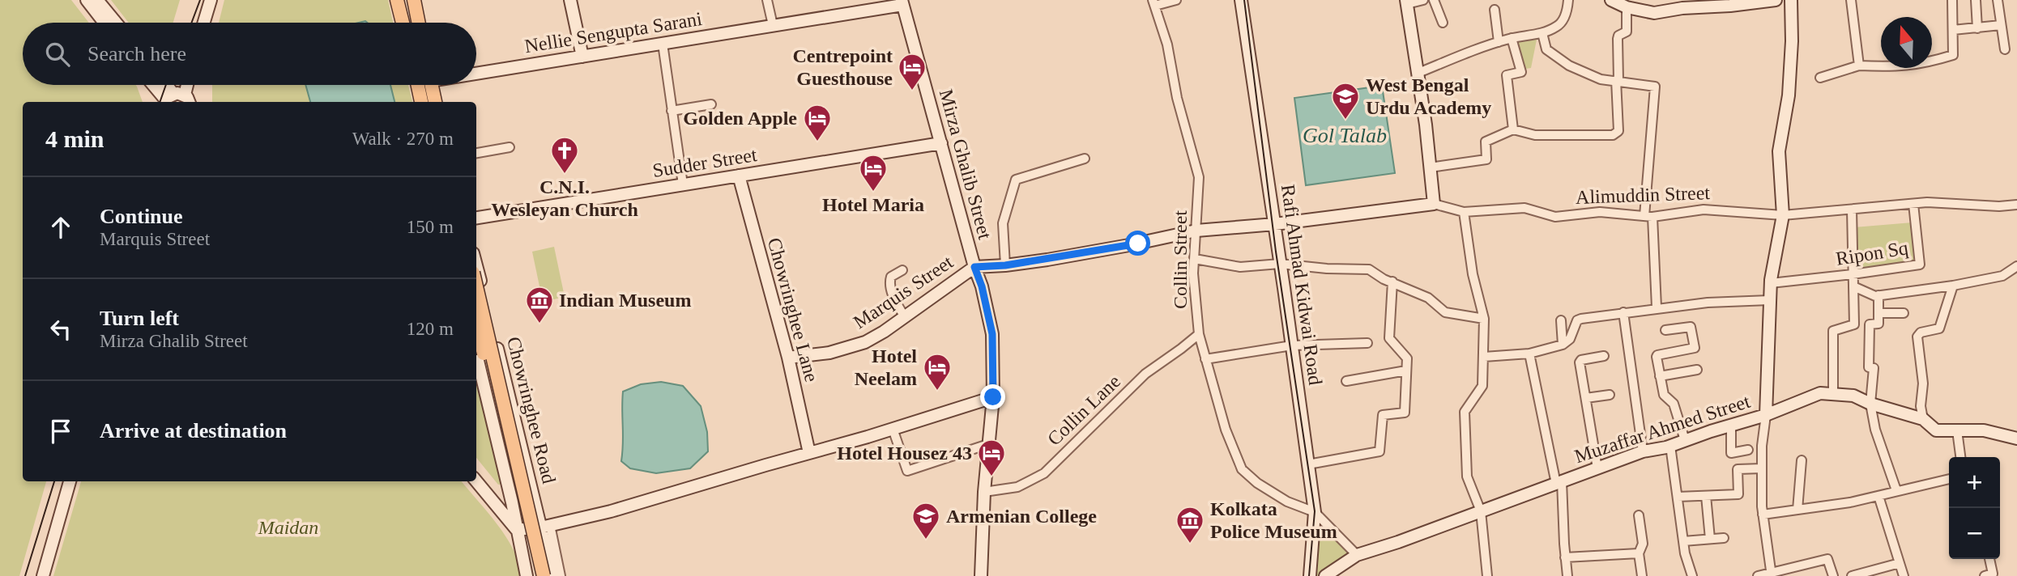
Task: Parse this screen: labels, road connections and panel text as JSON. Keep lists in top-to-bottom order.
{
  "streets": {
    "street": [
      "Nellie Sengupta Sarani",
      "Sudder Street",
      "Mirza Ghalib Street",
      "Alimuddin Street",
      "Ripon Sq",
      "Collin Street",
      "Rafi Ahmad Kidwai Road",
      "Marquis Street",
      "Chowringhee Lane",
      "Chowringhee Road",
      "Collin Lane",
      "Muzaffar Ahmed Street"
    ]
  },
  "crossings": [
    ["Nellie Sengupta Sarani", "Mirza Ghalib Street"],
    ["Sudder Street", "Mirza Ghalib Street"],
    ["Sudder Street", "Chowringhee Lane"],
    ["Mirza Ghalib Street", "Marquis Street"],
    ["Mirza Ghalib Street", "Collin Lane"],
    ["Alimuddin Street", "Ripon Sq"],
    ["Alimuddin Street", "Rafi Ahmad Kidwai Road"],
    ["Alimuddin Street", "Marquis Street"],
    ["Collin Street", "Rafi Ahmad Kidwai Road"],
    ["Collin Street", "Marquis Street"],
    ["Collin Street", "Collin Lane"],
    ["Collin Street", "Muzaffar Ahmed Street"],
    ["Rafi Ahmad Kidwai Road", "Marquis Street"],
    ["Marquis Street", "Chowringhee Lane"]
  ],
  "water": ["Gol Talab"],
  "parks": ["Maidan"],
  "places": {
    "hotel": [
      "Centrepoint Guesthouse",
      "Golden Apple",
      "Hotel Maria",
      "Hotel Neelam",
      "Hotel Housez 43"
    ],
    "school or university": ["West Bengal Urdu Academy", "Armenian College"],
    "church": ["C.N.I. Wesleyan Church"],
    "museum": ["Indian Museum", "Kolkata Police Museum"]
  },
  "north": "top",
  "page": {
    "search": "Search here",
    "heading": ["4 min", "Walk · 270 m"],
    "list": [
      ["Continue", "Marquis Street", "150 m"],
      ["Turn left", "Mirza Ghalib Street", "120 m"],
      "Arrive at destination"
    ],
    "map_buttons": ["+", "−"]
  }
}
